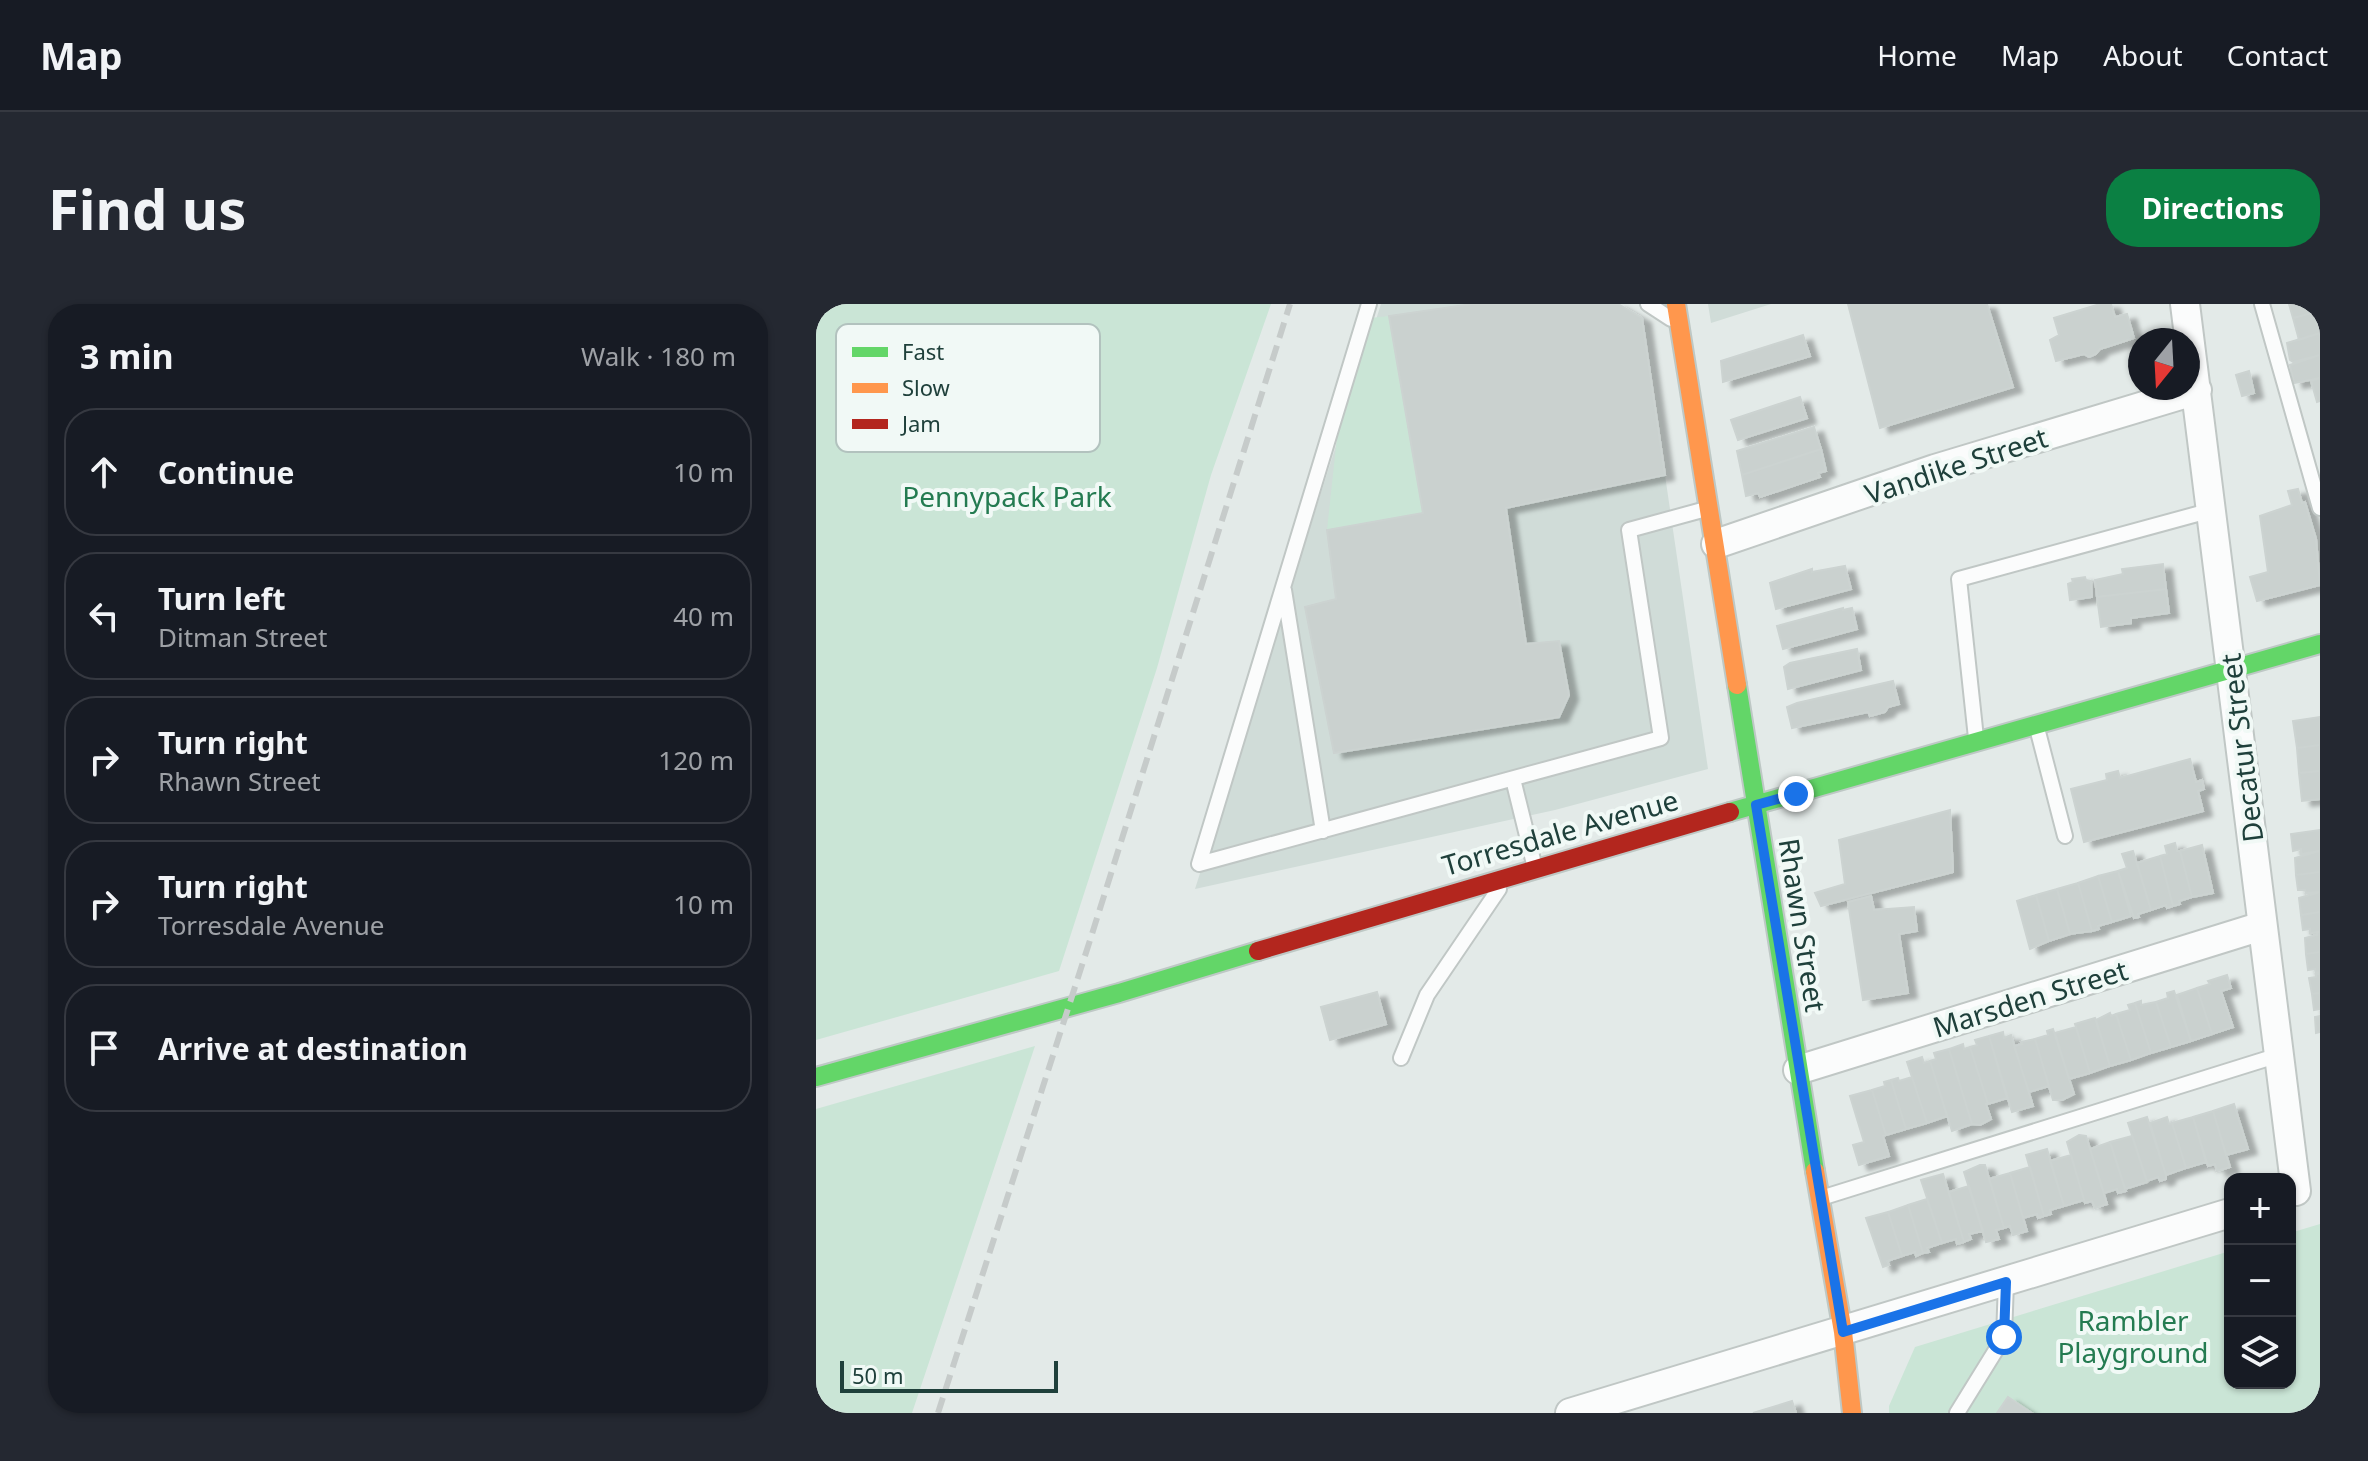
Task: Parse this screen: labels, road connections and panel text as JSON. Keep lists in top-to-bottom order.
{
  "streets": {
    "street": [
      "Vandike Street",
      "Decatur Street",
      "Torresdale Avenue",
      "Rhawn Street",
      "Marsden Street"
    ]
  },
  "crossings": [
    ["Vandike Street", "Rhawn Street"],
    ["Decatur Street", "Torresdale Avenue"],
    ["Decatur Street", "Marsden Street"],
    ["Torresdale Avenue", "Rhawn Street"],
    ["Rhawn Street", "Marsden Street"]
  ],
  "parks": ["Pennypack Park", "Rambler Playground"],
  "legend": ["Fast", "Slow", "Jam"],
  "scale_bar": "50 m",
  "north": "bottom",
  "page": {
    "header": "Map",
    "nav": [
      "Home",
      "Map",
      "About",
      "Contact"
    ],
    "buttons": "Directions",
    "title": "Find us",
    "heading": ["3 min", "Walk · 180 m"],
    "list": [
      ["Continue", "10 m"],
      ["Turn left", "Ditman Street", "40 m"],
      ["Turn right", "Rhawn Street", "120 m"],
      ["Turn right", "Torresdale Avenue", "10 m"],
      "Arrive at destination"
    ],
    "map_buttons": ["+", "−"],
    "scale": "50 m"
  }
}
